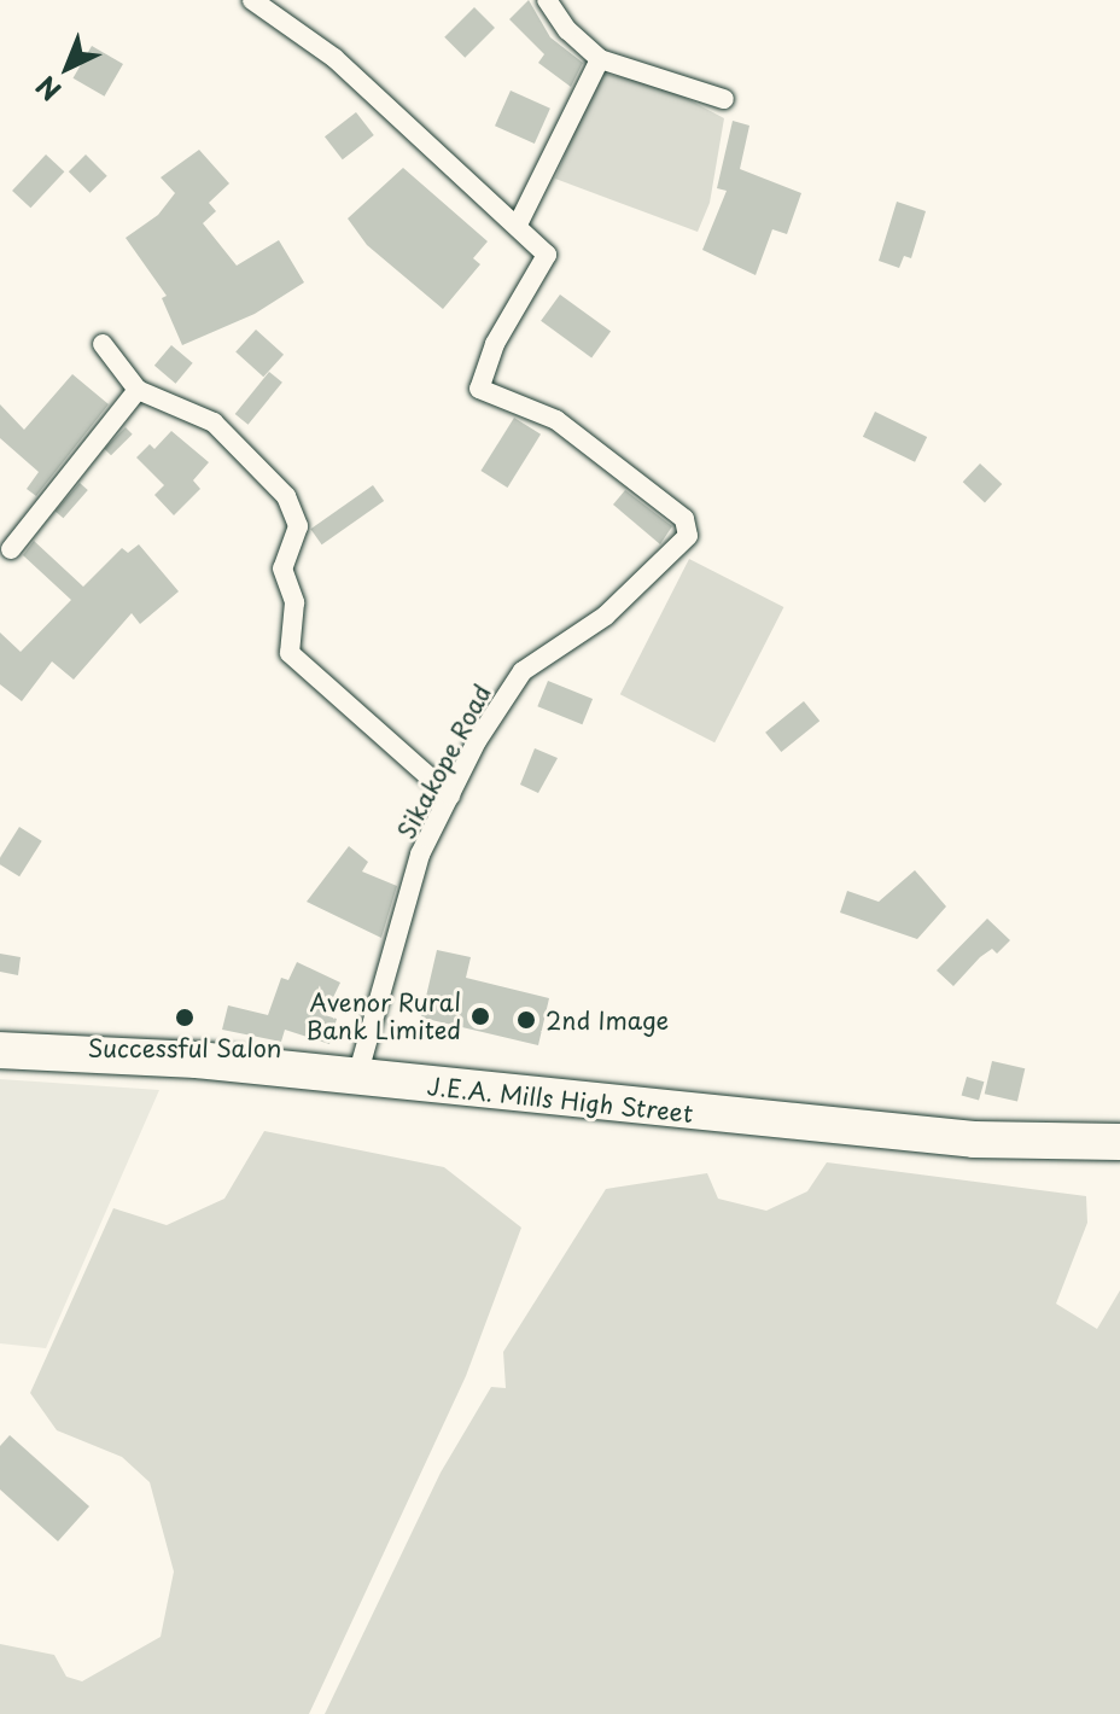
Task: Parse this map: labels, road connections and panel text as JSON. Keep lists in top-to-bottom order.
{
  "streets": {
    "highway": ["J.E.A. Mills High Street"],
    "street": ["Sikakope Road"]
  },
  "crossings": [
    ["Sikakope Road", "J.E.A. Mills High Street"]
  ],
  "places": ["Avenor Rural Bank Limited", "Successful Salon", "2nd Image"],
  "north": "bottom left"
}
